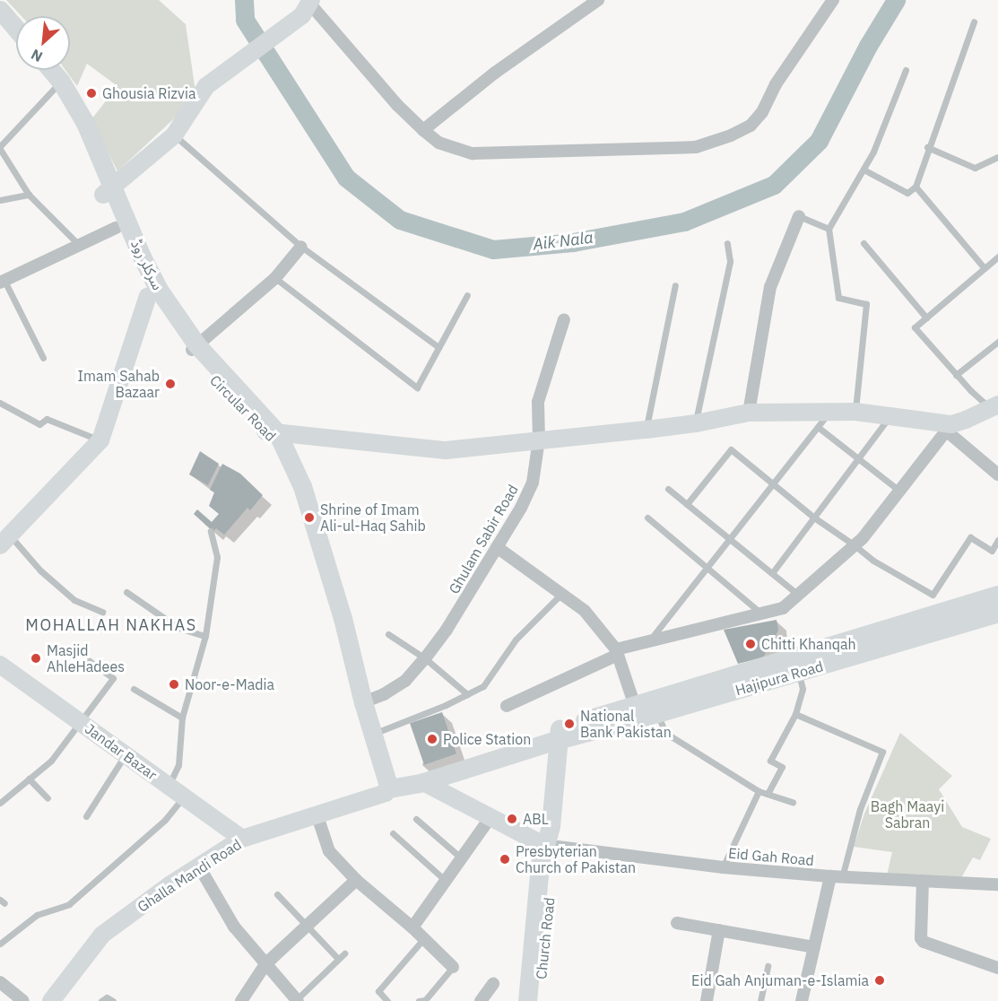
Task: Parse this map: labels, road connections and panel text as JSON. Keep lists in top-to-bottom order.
{
  "streets": {
    "main road": [
      "سرکلر روڈ",
      "Circular Road",
      "Hajipura Road",
      "Church Road"
    ],
    "street": [
      "Ghulam Sabir Road",
      "Jandar Bazar",
      "Eid Gah Road",
      "Ghalla Mandi Road"
    ]
  },
  "crossings": [
    ["سرکلر روڈ", "Circular Road"],
    ["Circular Road", "Ghulam Sabir Road"],
    ["Circular Road", "Ghalla Mandi Road"],
    ["Hajipura Road", "Church Road"],
    ["Jandar Bazar", "Ghalla Mandi Road"],
    ["Eid Gah Road", "Church Road"]
  ],
  "districts": ["MOHALLAH NAKHAS"],
  "water": ["Aik Nala"],
  "parks": ["Bagh Maayi Sabran"],
  "places": [
    "Ghousia Rizvia",
    "Imam Sahab Bazaar",
    "Shrine of Imam Ali-ul-Haq Sahib",
    "Chitti Khanqah",
    "Masjid AhleHadees",
    "Noor-e-Madia",
    "National Bank Pakistan",
    "Police Station",
    "ABL",
    "Presbyterian Church of Pakistan",
    "Eid Gah Anjuman-e-Islamia"
  ],
  "north": "bottom left"
}
